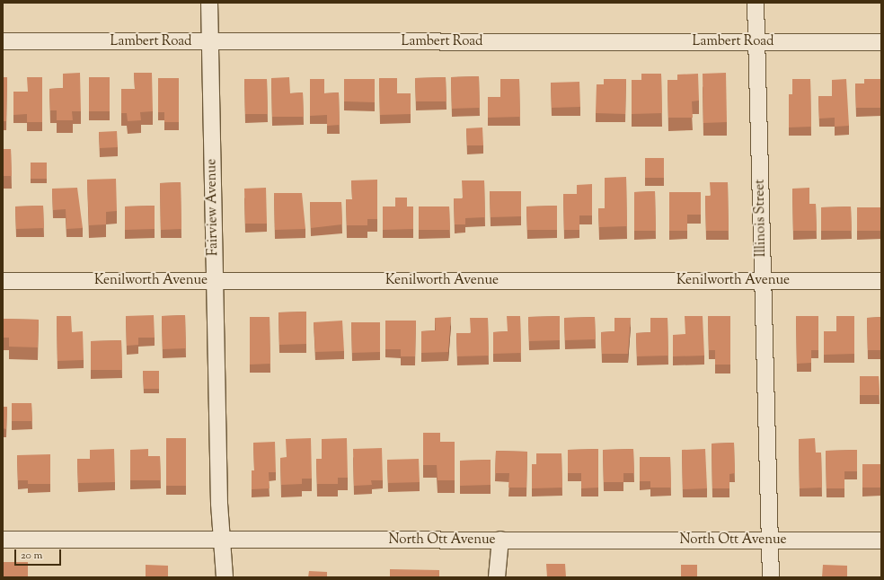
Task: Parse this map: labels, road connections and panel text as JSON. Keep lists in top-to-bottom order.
{
  "streets": {
    "street": [
      "Lambert Road",
      "Fairview Avenue",
      "Illinois Street",
      "Kenilworth Avenue",
      "North Ott Avenue"
    ]
  },
  "crossings": [
    ["Lambert Road", "Fairview Avenue"],
    ["Lambert Road", "Illinois Street"],
    ["Fairview Avenue", "Kenilworth Avenue"],
    ["Fairview Avenue", "North Ott Avenue"],
    ["Illinois Street", "Kenilworth Avenue"],
    ["Illinois Street", "North Ott Avenue"]
  ],
  "scale_bar": "20 m"
}
